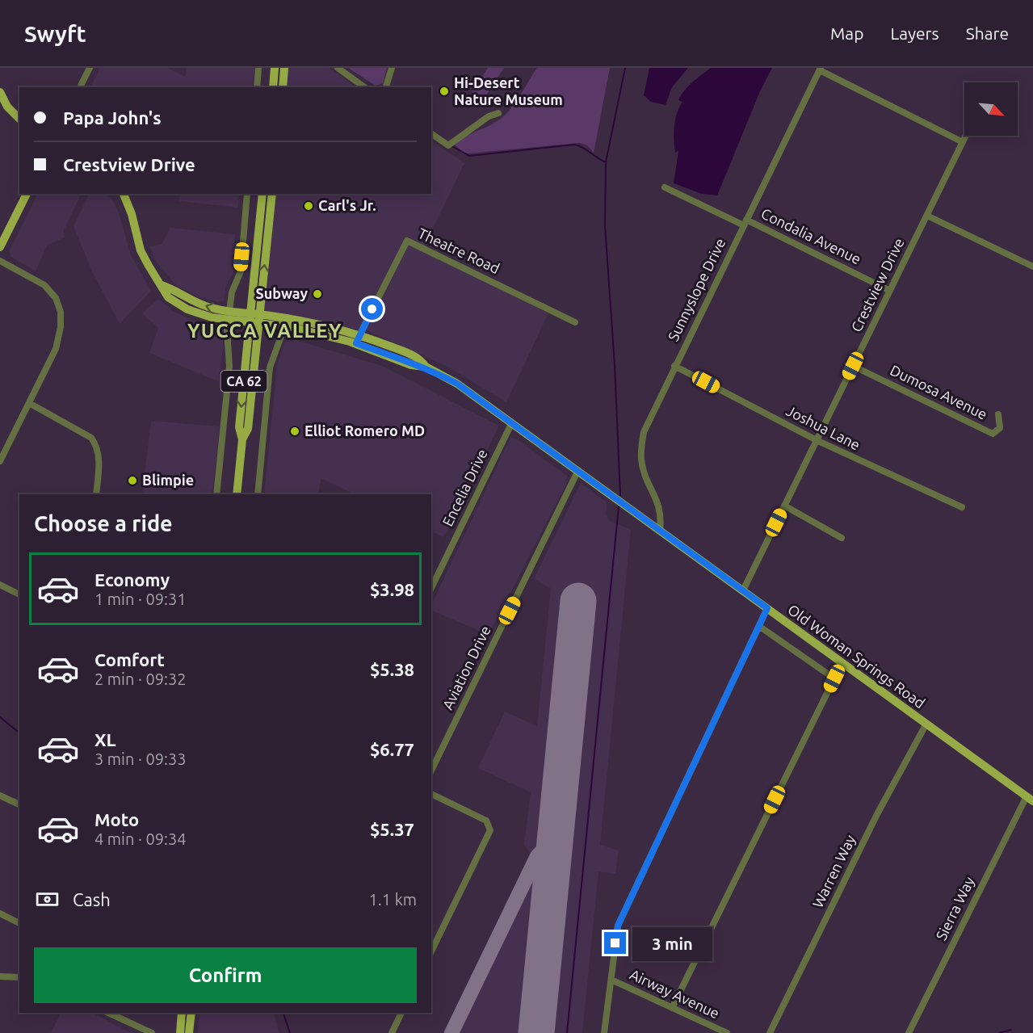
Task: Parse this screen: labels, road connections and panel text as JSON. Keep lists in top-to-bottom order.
{
  "streets": {
    "main road": ["CA 62", "Old Woman Springs Road"],
    "street": [
      "Condalia Avenue",
      "Theatre Road",
      "Crestview Drive",
      "Sunnyslope Drive",
      "Dumosa Avenue",
      "Joshua Lane",
      "Encelia Drive",
      "Aviation Drive",
      "Warren Way",
      "Sierra Way",
      "Airway Avenue"
    ]
  },
  "crossings": [
    ["Condalia Avenue", "Crestview Drive"],
    ["Condalia Avenue", "Sunnyslope Drive"],
    ["Theatre Road", "Old Woman Springs Road"],
    ["Crestview Drive", "Dumosa Avenue"],
    ["Crestview Drive", "Joshua Lane"],
    ["Crestview Drive", "Old Woman Springs Road"],
    ["Sunnyslope Drive", "Joshua Lane"],
    ["Sunnyslope Drive", "Old Woman Springs Road"],
    ["CA 62", "Old Woman Springs Road"],
    ["Encelia Drive", "Old Woman Springs Road"],
    ["Old Woman Springs Road", "Aviation Drive"],
    ["Old Woman Springs Road", "Warren Way"],
    ["Old Woman Springs Road", "Sierra Way"]
  ],
  "districts": ["YUCCA VALLEY"],
  "places": [
    "Hi-Desert Nature Museum",
    "Carl's Jr.",
    "Subway",
    "Elliot Romero MD",
    "Blimpie"
  ],
  "north": "bottom right",
  "page": {
    "header": "Swyft",
    "nav": ["Map", "Layers", "Share"],
    "banner": ["Papa John's", "Crestview Drive"],
    "heading": "Choose a ride",
    "list": [
      {
        "name": "Economy",
        "note": "1 min · 09:31",
        "value": "$3.98"
      },
      {
        "name": "Comfort",
        "note": "2 min · 09:32",
        "value": "$5.38"
      },
      {
        "name": "XL",
        "note": "3 min · 09:33",
        "value": "$6.77"
      },
      {
        "name": "Moto",
        "note": "4 min · 09:34",
        "value": "$5.37"
      }
    ],
    "pay": ["Cash", "1.1 km"],
    "bubble": "3 min",
    "buttons": "Confirm"
  }
}
